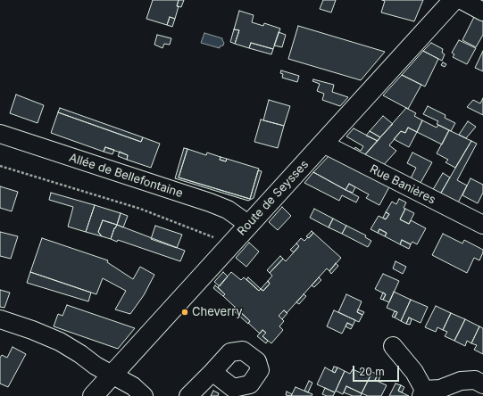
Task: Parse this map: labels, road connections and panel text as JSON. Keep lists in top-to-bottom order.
{
  "streets": {
    "main road": ["Route de Seysses"],
    "street": ["Allée de Bellefontaine", "Rue Banières"]
  },
  "crossings": [
    ["Allée de Bellefontaine", "Route de Seysses"],
    ["Rue Banières", "Route de Seysses"]
  ],
  "places": ["Cheverry"],
  "scale_bar": "20 m"
}
